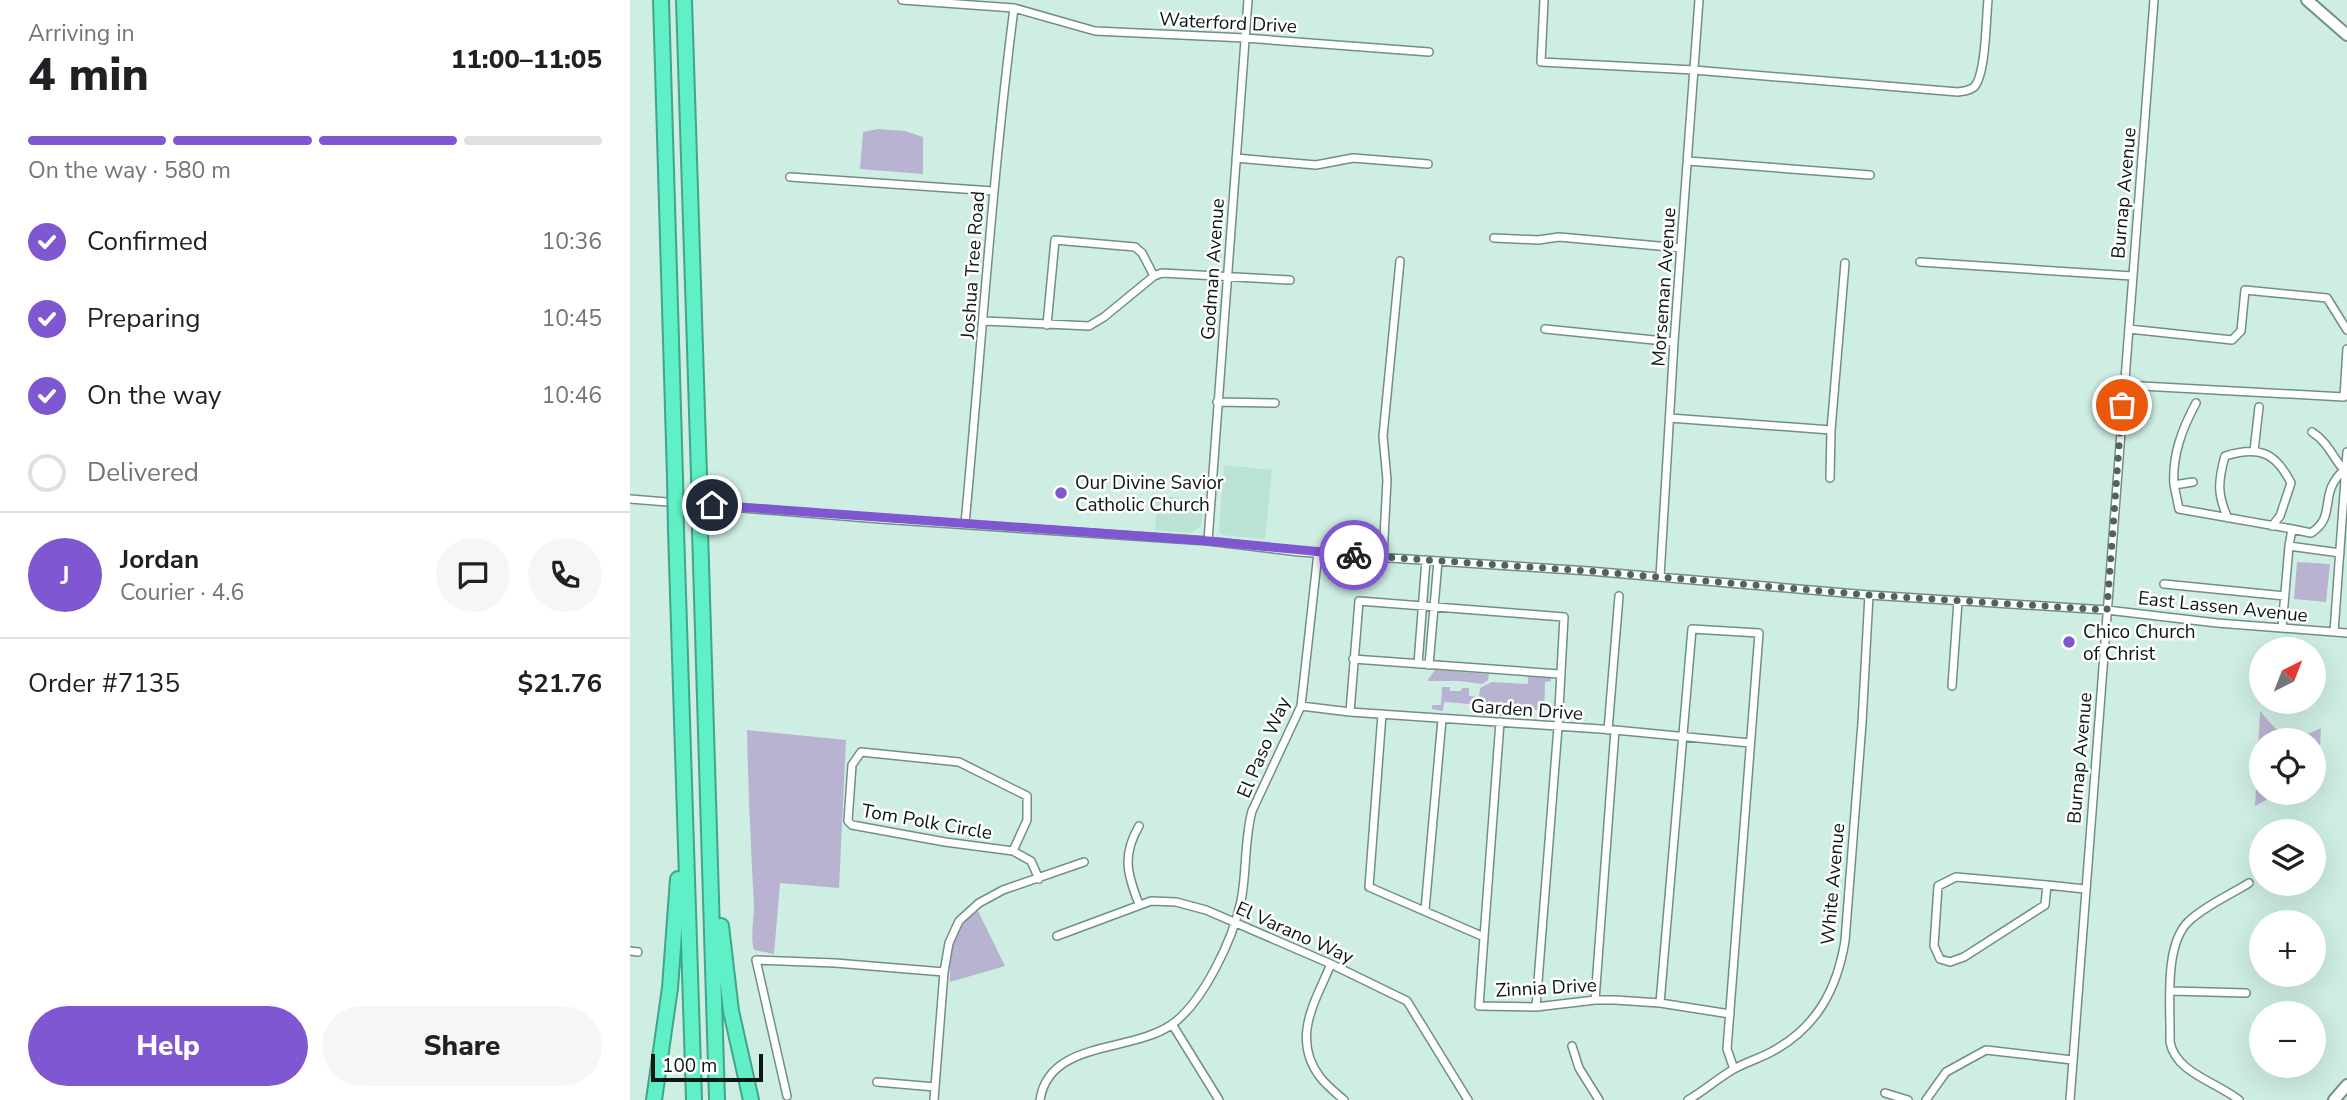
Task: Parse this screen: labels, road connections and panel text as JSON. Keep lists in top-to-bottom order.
{
  "streets": {
    "street": [
      "Waterford Drive",
      "Burnap Avenue",
      "Joshua Tree Road",
      "Godman Avenue",
      "Morseman Avenue",
      "East Lassen Avenue",
      "Garden Drive",
      "El Paso Way",
      "Tom Polk Circle",
      "White Avenue",
      "El Varano Way",
      "Zinnia Drive"
    ]
  },
  "crossings": [
    ["Waterford Drive", "Joshua Tree Road"],
    ["Waterford Drive", "Godman Avenue"],
    ["Burnap Avenue", "East Lassen Avenue"],
    ["Joshua Tree Road", "East Lassen Avenue"],
    ["Godman Avenue", "East Lassen Avenue"],
    ["Morseman Avenue", "East Lassen Avenue"],
    ["East Lassen Avenue", "El Paso Way"],
    ["East Lassen Avenue", "White Avenue"],
    ["Garden Drive", "El Paso Way"],
    ["El Paso Way", "El Varano Way"]
  ],
  "places": ["Our Divine Savior Catholic Church", "Chico Church of Christ"],
  "scale_bar": "100 m",
  "north": "top right",
  "page": {
    "heading": ["4 min", "Arriving in", "11:00–11:05"],
    "panel": [
      "Jordan",
      "Courier · 4.6",
      "Order #7135",
      "$21.76"
    ],
    "bar": "On the way · 580 m",
    "list": [
      ["Confirmed", "10:36"],
      ["Preparing", "10:45"],
      ["On the way", "10:46"],
      "Delivered"
    ],
    "round": "J",
    "map_buttons": ["+", "−"],
    "buttons": ["Help", "Share"],
    "scale": "100 m"
  }
}
